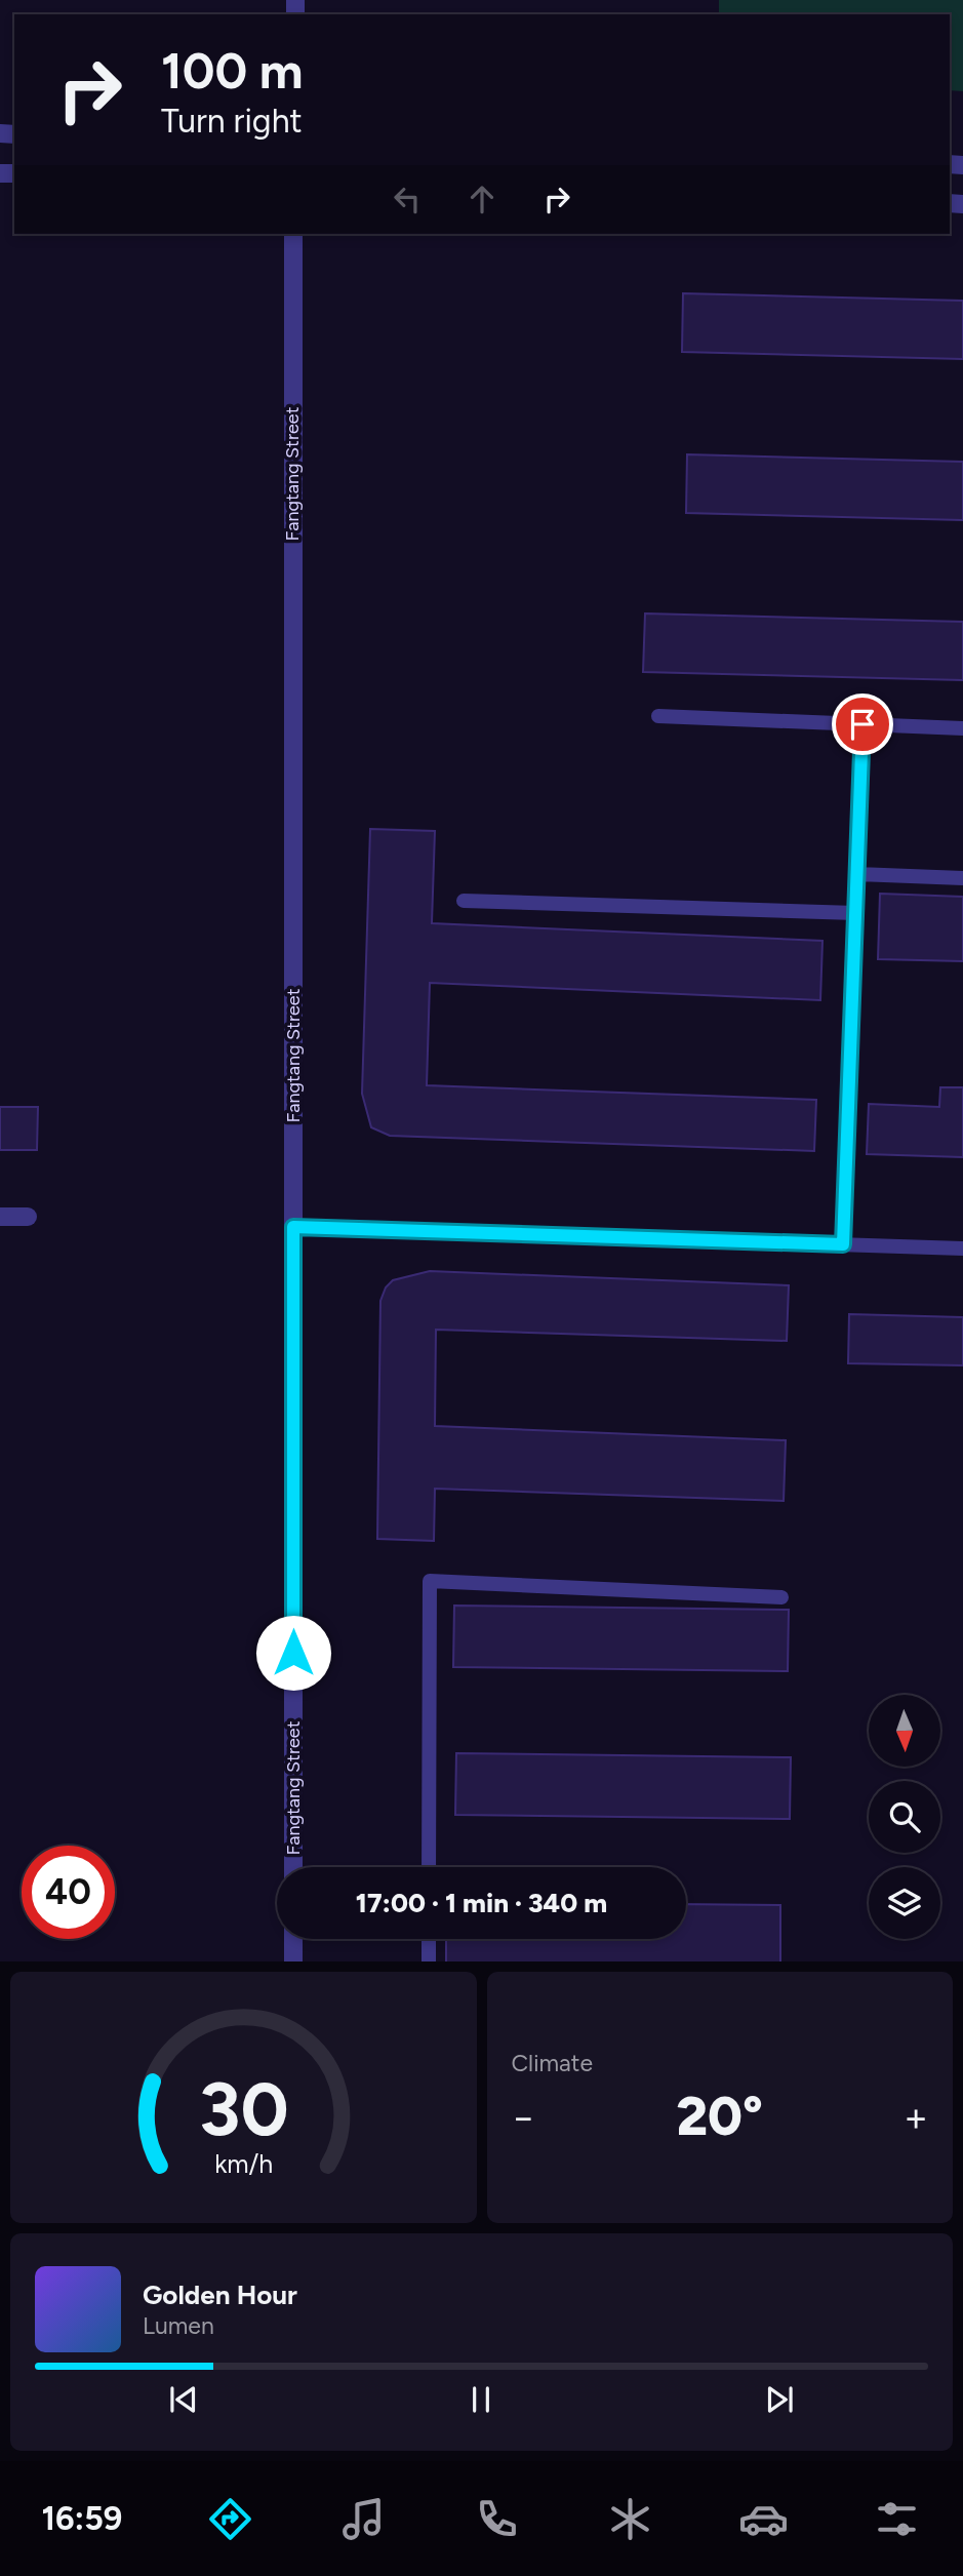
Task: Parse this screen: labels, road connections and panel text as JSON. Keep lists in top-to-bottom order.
{
  "streets": {
    "street": ["Fangtang Street"]
  },
  "north": "bottom",
  "page": {
    "turn": ["100 m", "Turn right"],
    "limit": "40",
    "trip": "17:00 · 1 min · 340 m",
    "tile": "Climate",
    "heat": ["−", "20°", "+"],
    "song": ["Golden Hour", "Lumen"],
    "tabs": "16:59",
    "gauge": ["30", "km/h"]
  }
}
